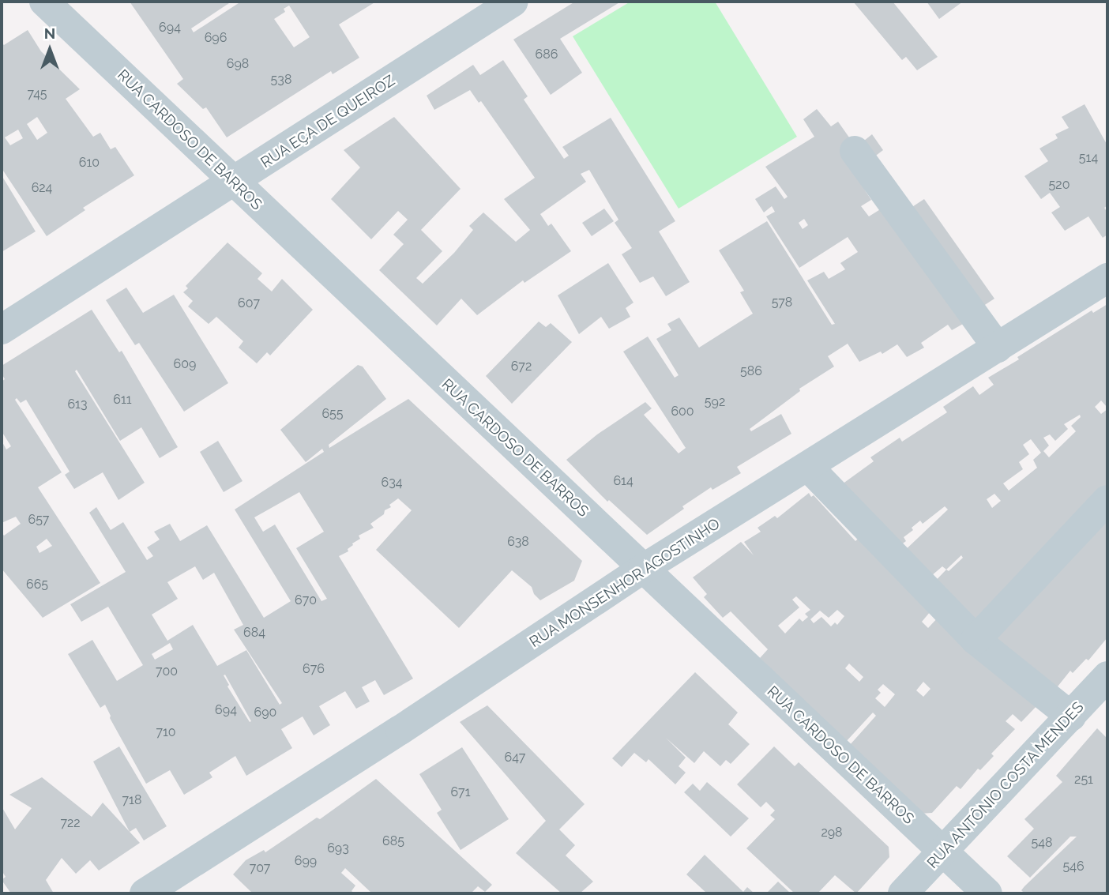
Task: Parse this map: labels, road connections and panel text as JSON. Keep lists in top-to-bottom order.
{
  "streets": {
    "street": [
      "RUA EÇA DE QUEIROZ",
      "RUA CARDOSO DE BARROS",
      "RUA MONSENHOR AGOSTINHO",
      "RUA ANTÔNIO COSTA MENDES"
    ]
  },
  "crossings": [
    ["RUA EÇA DE QUEIROZ", "RUA CARDOSO DE BARROS"],
    ["RUA CARDOSO DE BARROS", "RUA MONSENHOR AGOSTINHO"],
    ["RUA CARDOSO DE BARROS", "RUA ANTÔNIO COSTA MENDES"]
  ],
  "house_numbers": [
    "694",
    "696",
    "686",
    "698",
    "538",
    "745",
    "514",
    "610",
    "520",
    "624",
    "578",
    "607",
    "609",
    "672",
    "586",
    "611",
    "592",
    "613",
    "600",
    "655",
    "614",
    "634",
    "657",
    "638",
    "665",
    "670",
    "684",
    "676",
    "700",
    "694",
    "690",
    "710",
    "647",
    "251",
    "671",
    "718",
    "722",
    "298",
    "685",
    "548",
    "693",
    "699",
    "546",
    "707"
  ],
  "north": "top"
}
